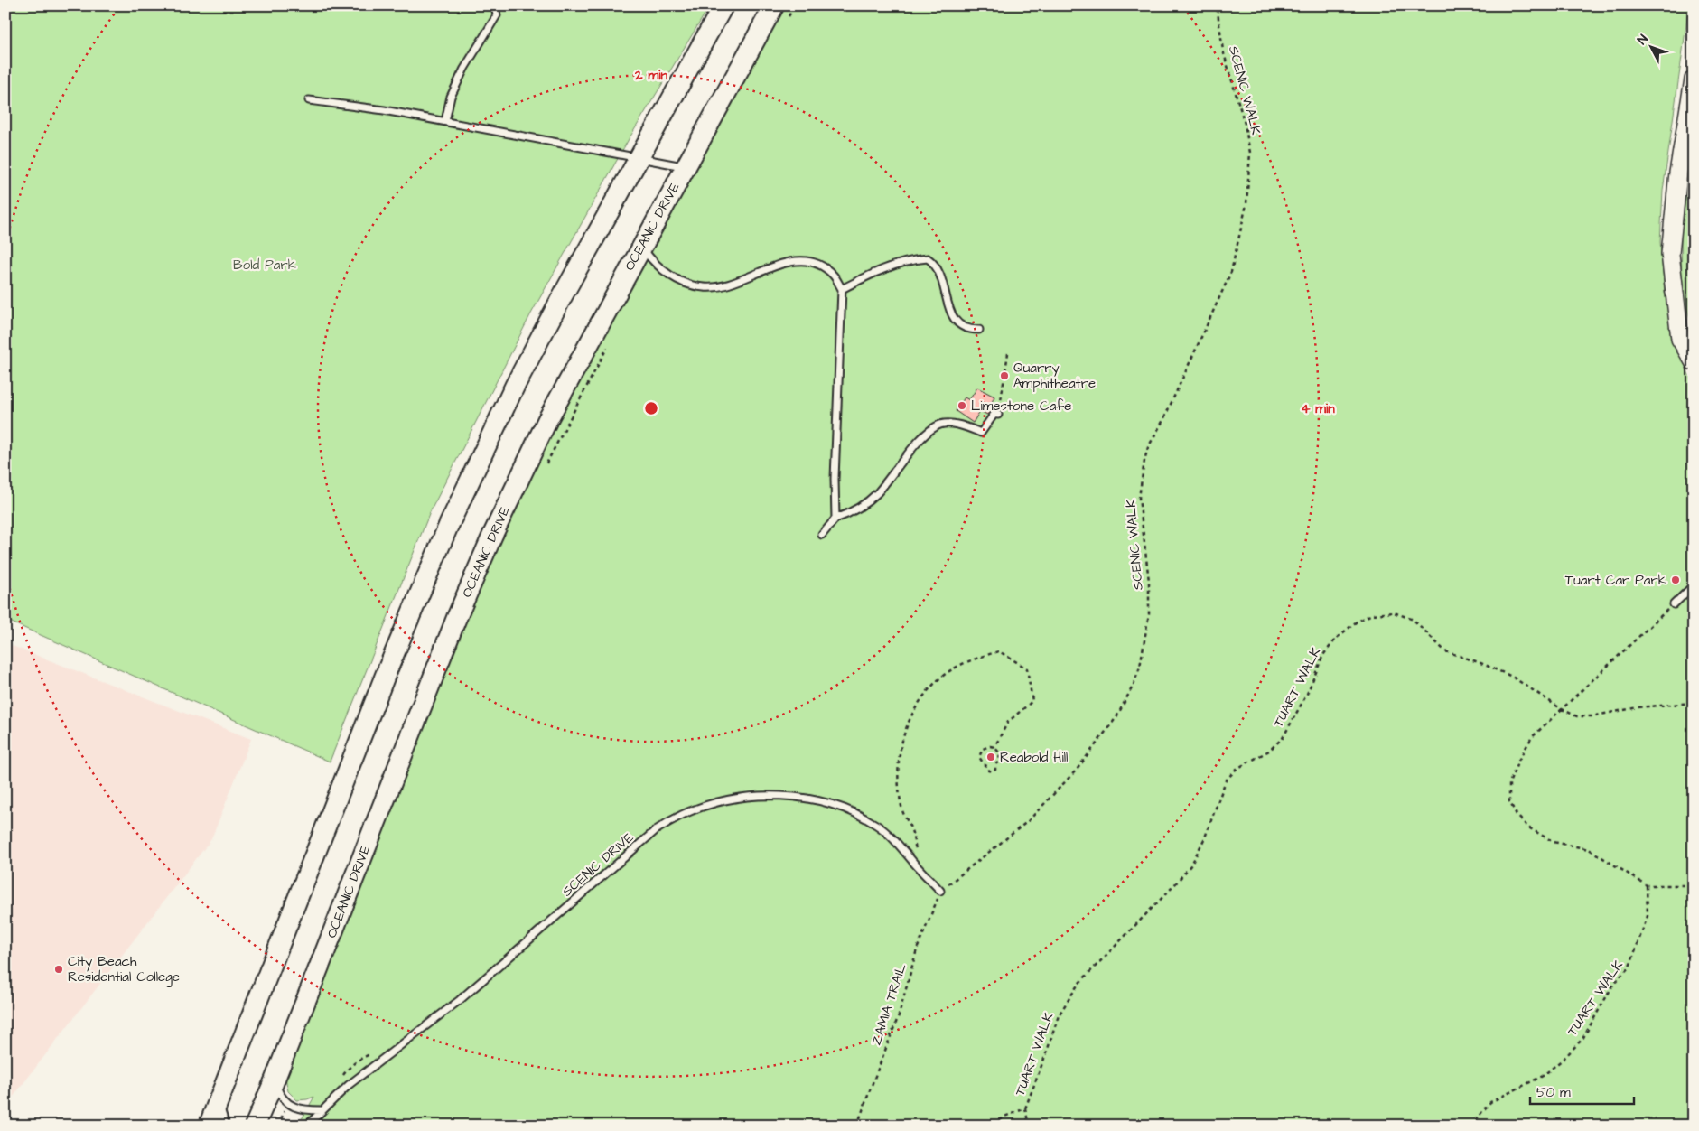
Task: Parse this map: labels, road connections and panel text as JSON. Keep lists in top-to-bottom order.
{
  "streets": {
    "main road": ["OCEANIC DRIVE"],
    "lane": ["SCENIC DRIVE"],
    "path": ["SCENIC WALK", "TUART WALK", "ZAMIA TRAIL"]
  },
  "crossings": [
    ["SCENIC WALK", "SCENIC DRIVE"],
    ["SCENIC WALK", "ZAMIA TRAIL"],
    ["SCENIC DRIVE", "ZAMIA TRAIL"]
  ],
  "parks": ["Bold Park"],
  "places": [
    "Quarry Amphitheatre",
    "Limestone Cafe",
    "Tuart Car Park",
    "Reabold Hill",
    "City Beach Residential College"
  ],
  "scale_bar": "50 m",
  "north": "top left",
  "rings": ["2 min", "4 min"]
}
